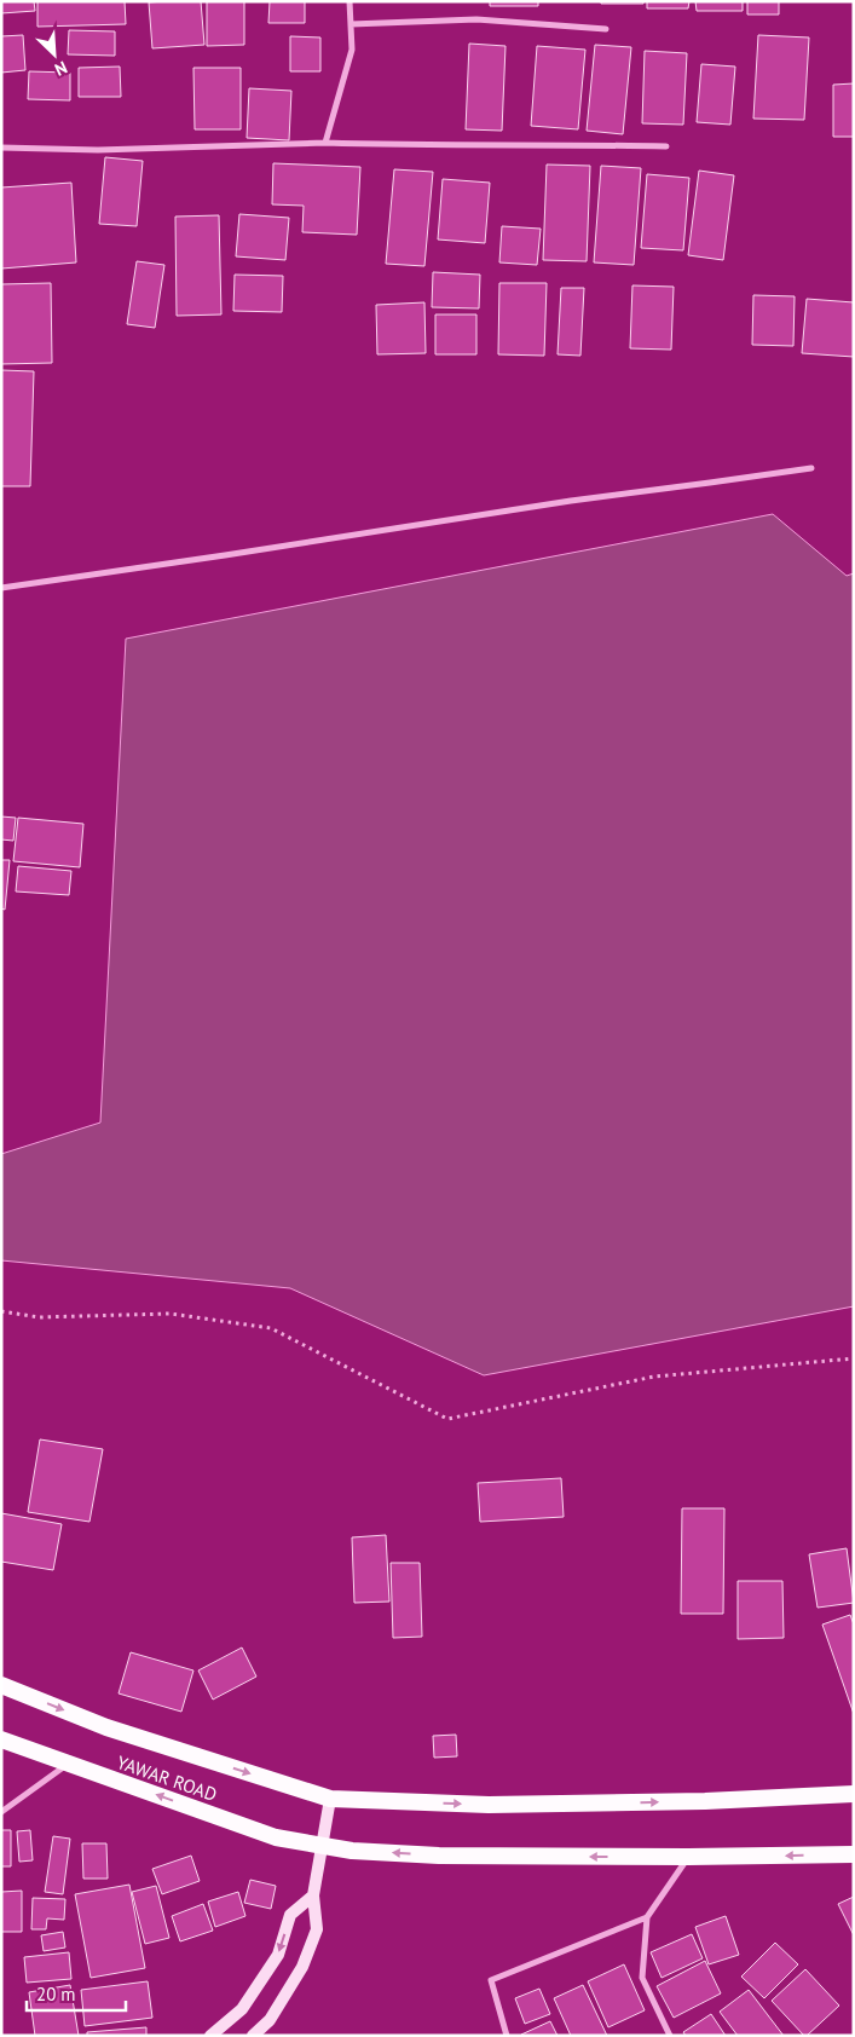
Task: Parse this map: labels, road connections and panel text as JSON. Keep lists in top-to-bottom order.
{
  "streets": {
    "highway": ["YAWAR ROAD"]
  },
  "scale_bar": "20 m",
  "north": "bottom right"
}
